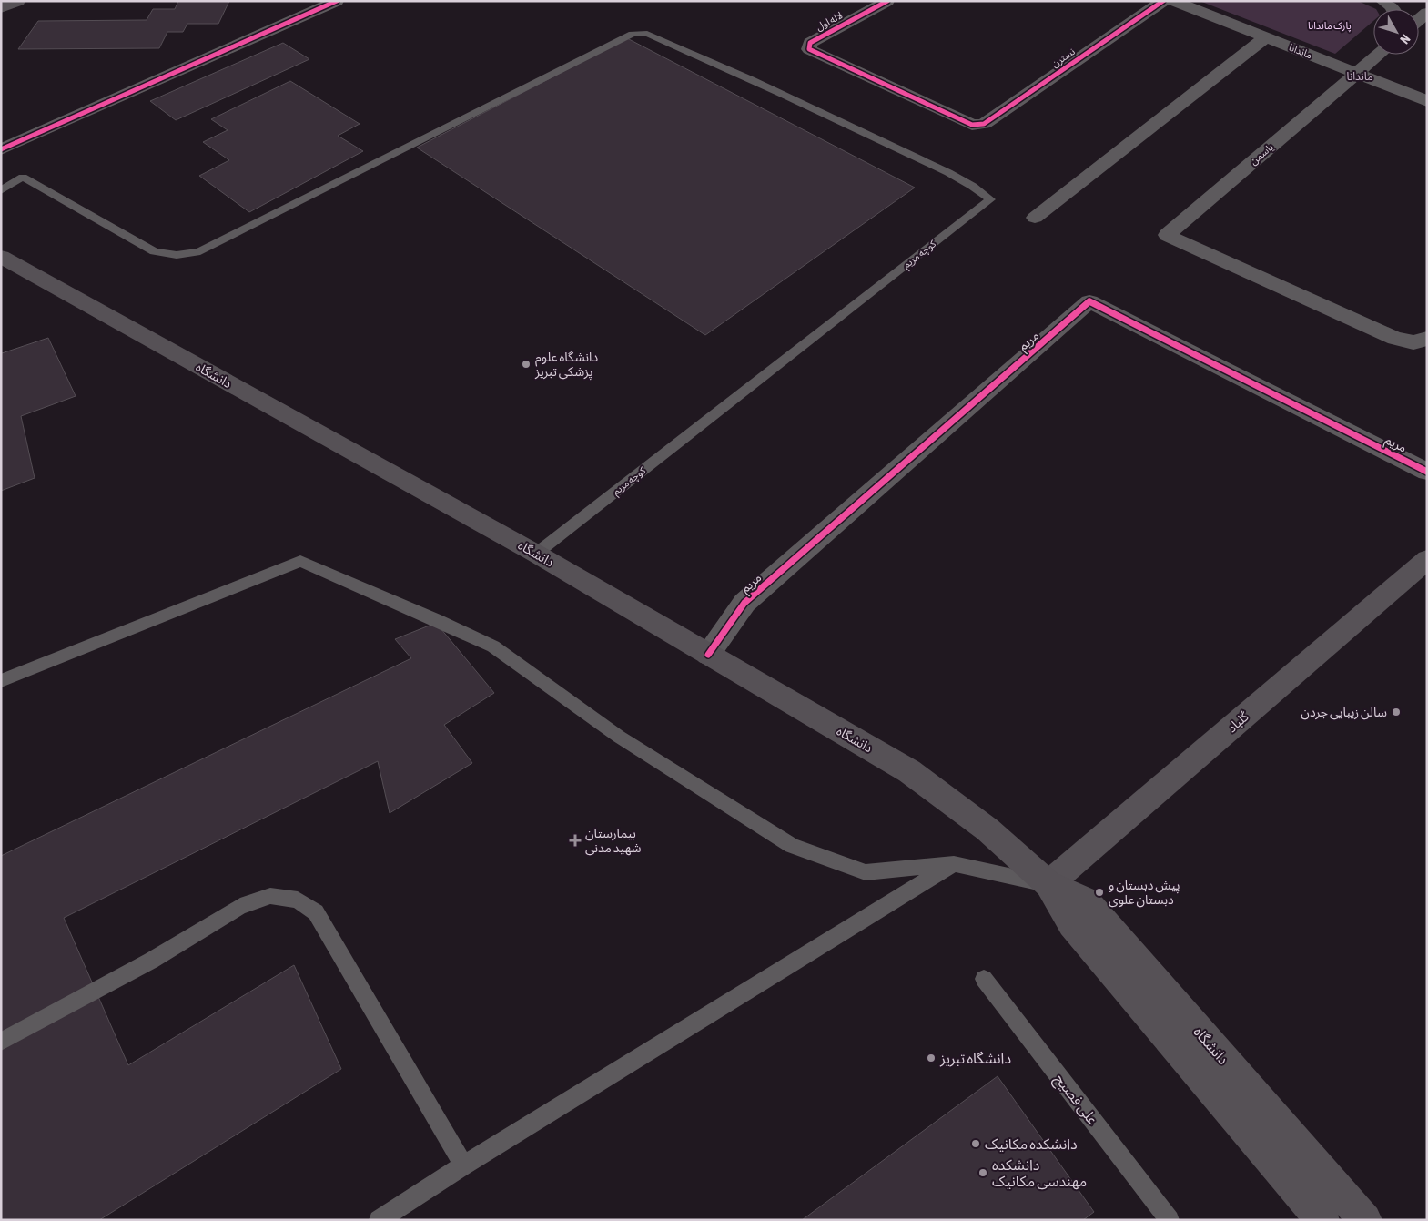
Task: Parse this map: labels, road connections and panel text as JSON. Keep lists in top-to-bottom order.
{
  "streets": {
    "main road": ["دانشگاه", "گلباد"],
    "street": [
      "لاله اول",
      "ماندانا",
      "نسترن",
      "یاسمن",
      "مریم"
    ],
    "lane": ["کوچه مریم", "علی فصیح"]
  },
  "crossings": [
    ["لاله اول", "نسترن"],
    ["ماندانا", "یاسمن"],
    ["کوچه مریم", "دانشگاه"],
    ["مریم", "دانشگاه"],
    ["دانشگاه", "گلباد"]
  ],
  "districts": ["ماندانا"],
  "parks": ["پارک ماندانا"],
  "places": {
    "other": [
      "دانشگاه علوم پزشکی تبریز",
      "سالن زیبایی جردن",
      "پیش دبستان و دبستان علوی",
      "دانشگاه تبریز",
      "دانشکده مکانیک",
      "دانشکده مهندسی مکانیک"
    ],
    "health": ["بیمارستان شهید مدنی"]
  },
  "north": "bottom right"
}
